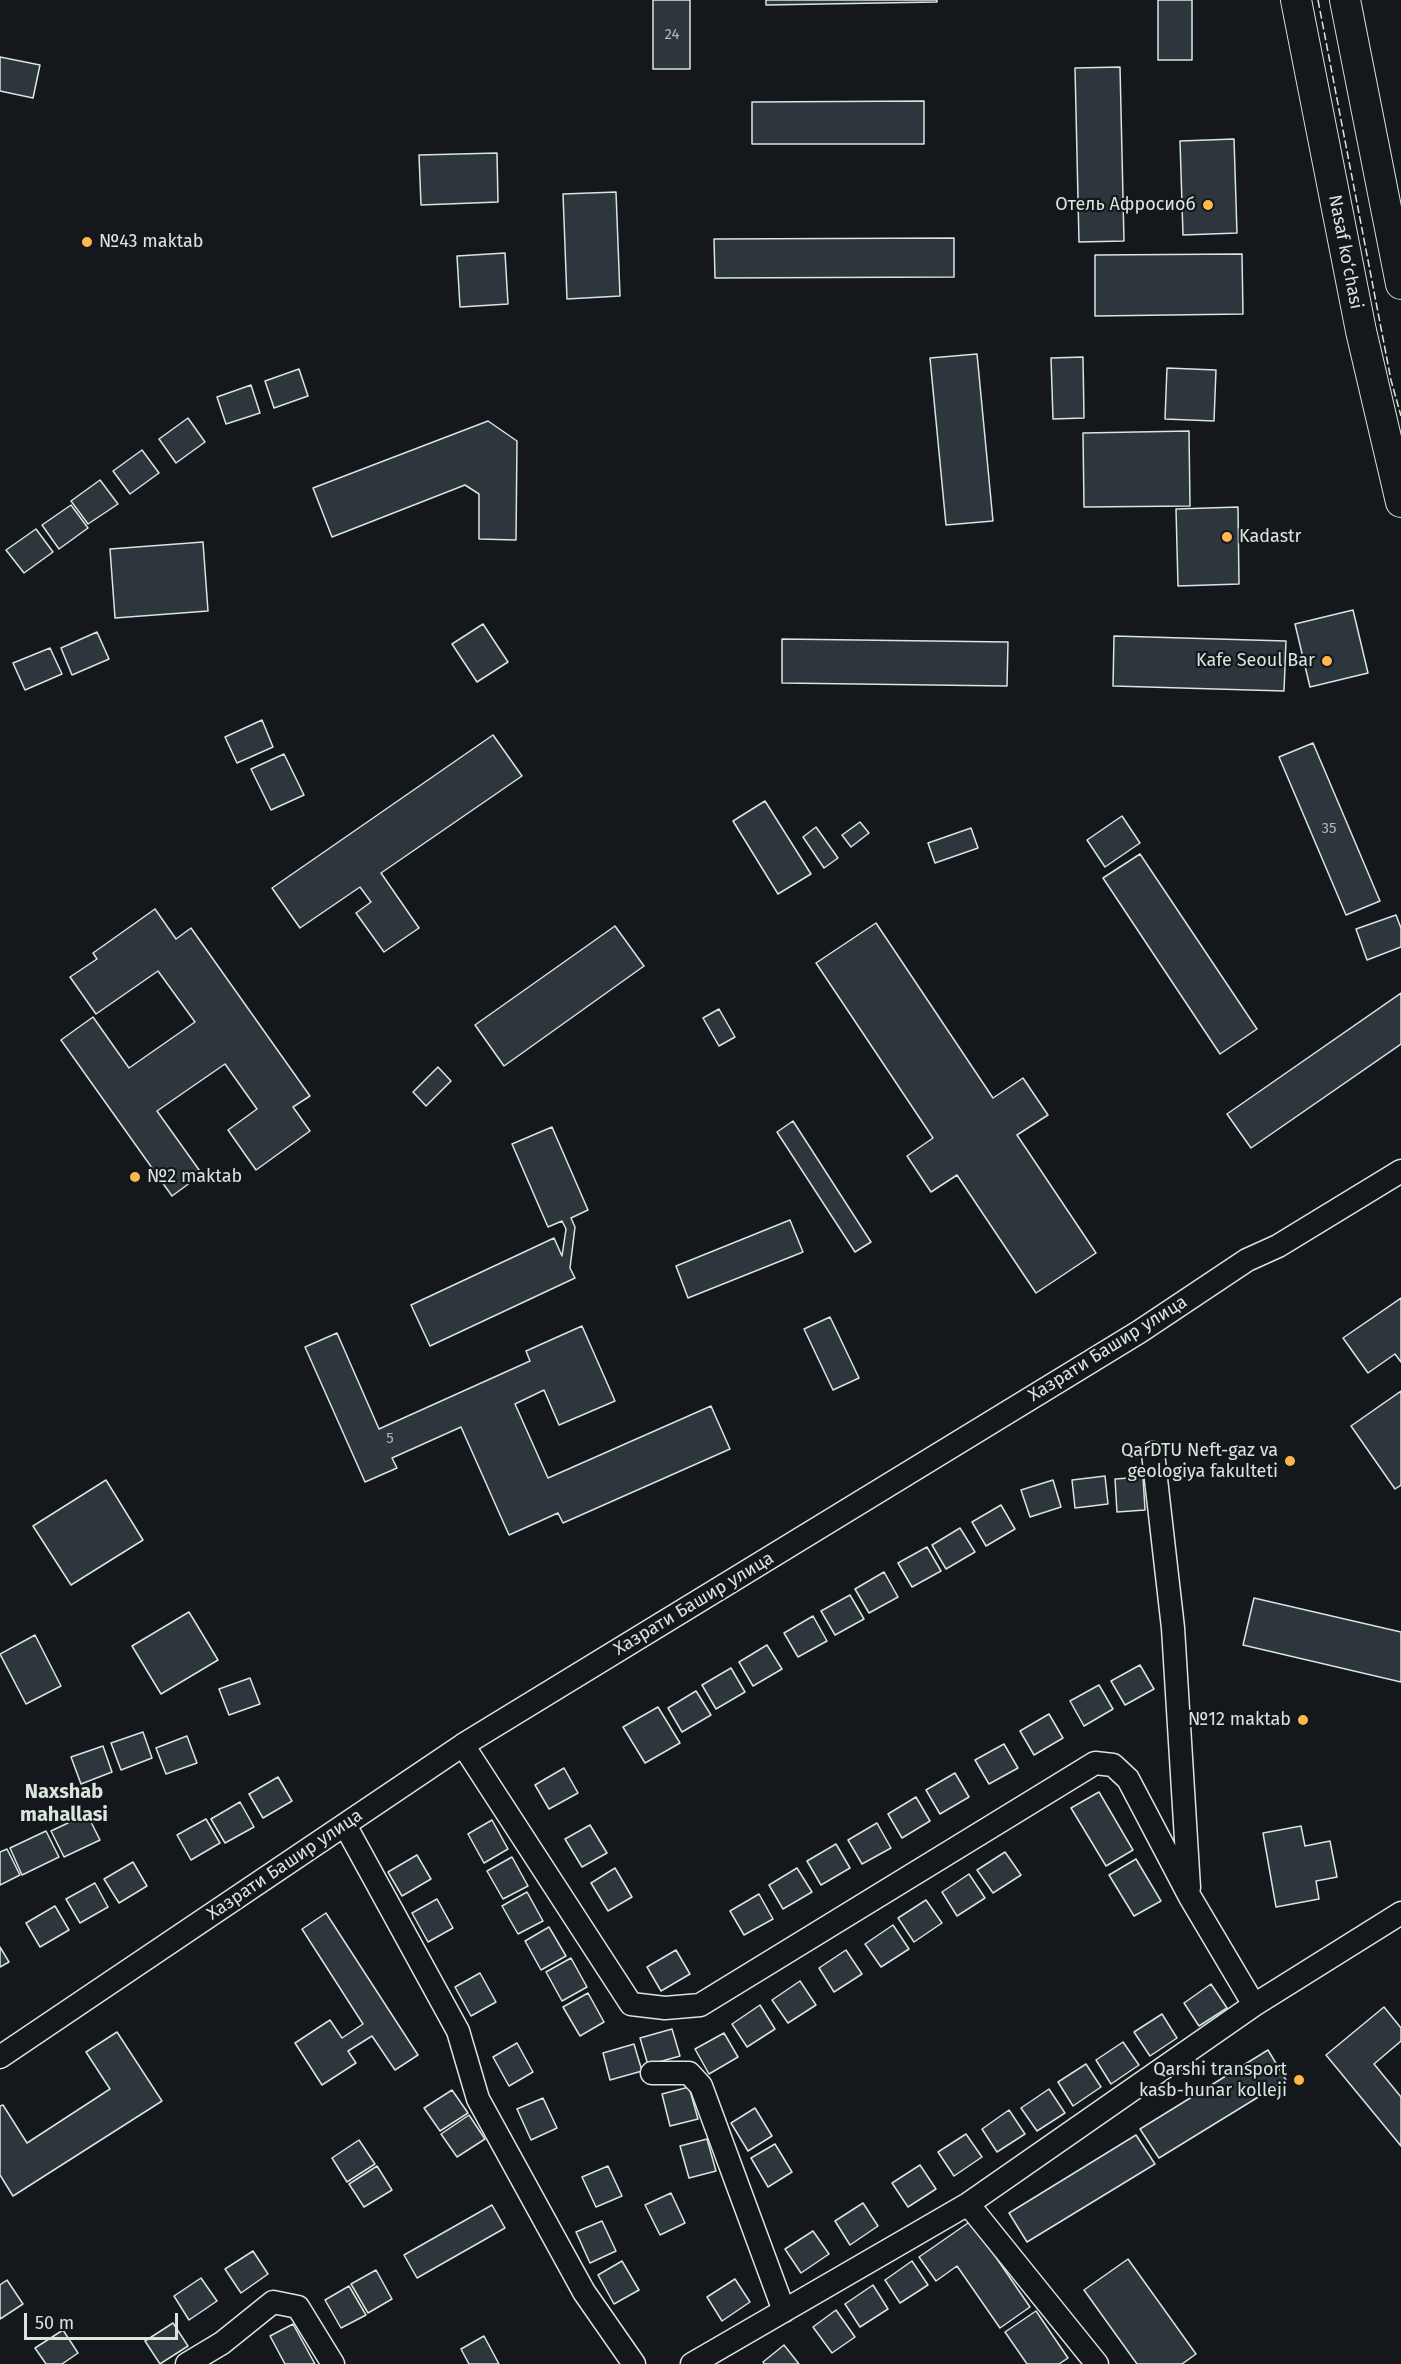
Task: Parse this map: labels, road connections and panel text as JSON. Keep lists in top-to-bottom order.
{
  "streets": {
    "main road": ["Nasaf ko‘chasi"],
    "street": ["Хазрати Башир улица"]
  },
  "districts": ["Naxshab mahallasi"],
  "places": [
    "Отель Афросиоб",
    "№43 maktab",
    "Kadastr",
    "Kafe Seoul Bar",
    "№2 maktab",
    "QarDTU Neft-gaz va geologiya fakulteti",
    "№12 maktab",
    "Qarshi transport kasb-hunar kolleji"
  ],
  "house_numbers": ["24", "35", "5"],
  "scale_bar": "50 m"
}
